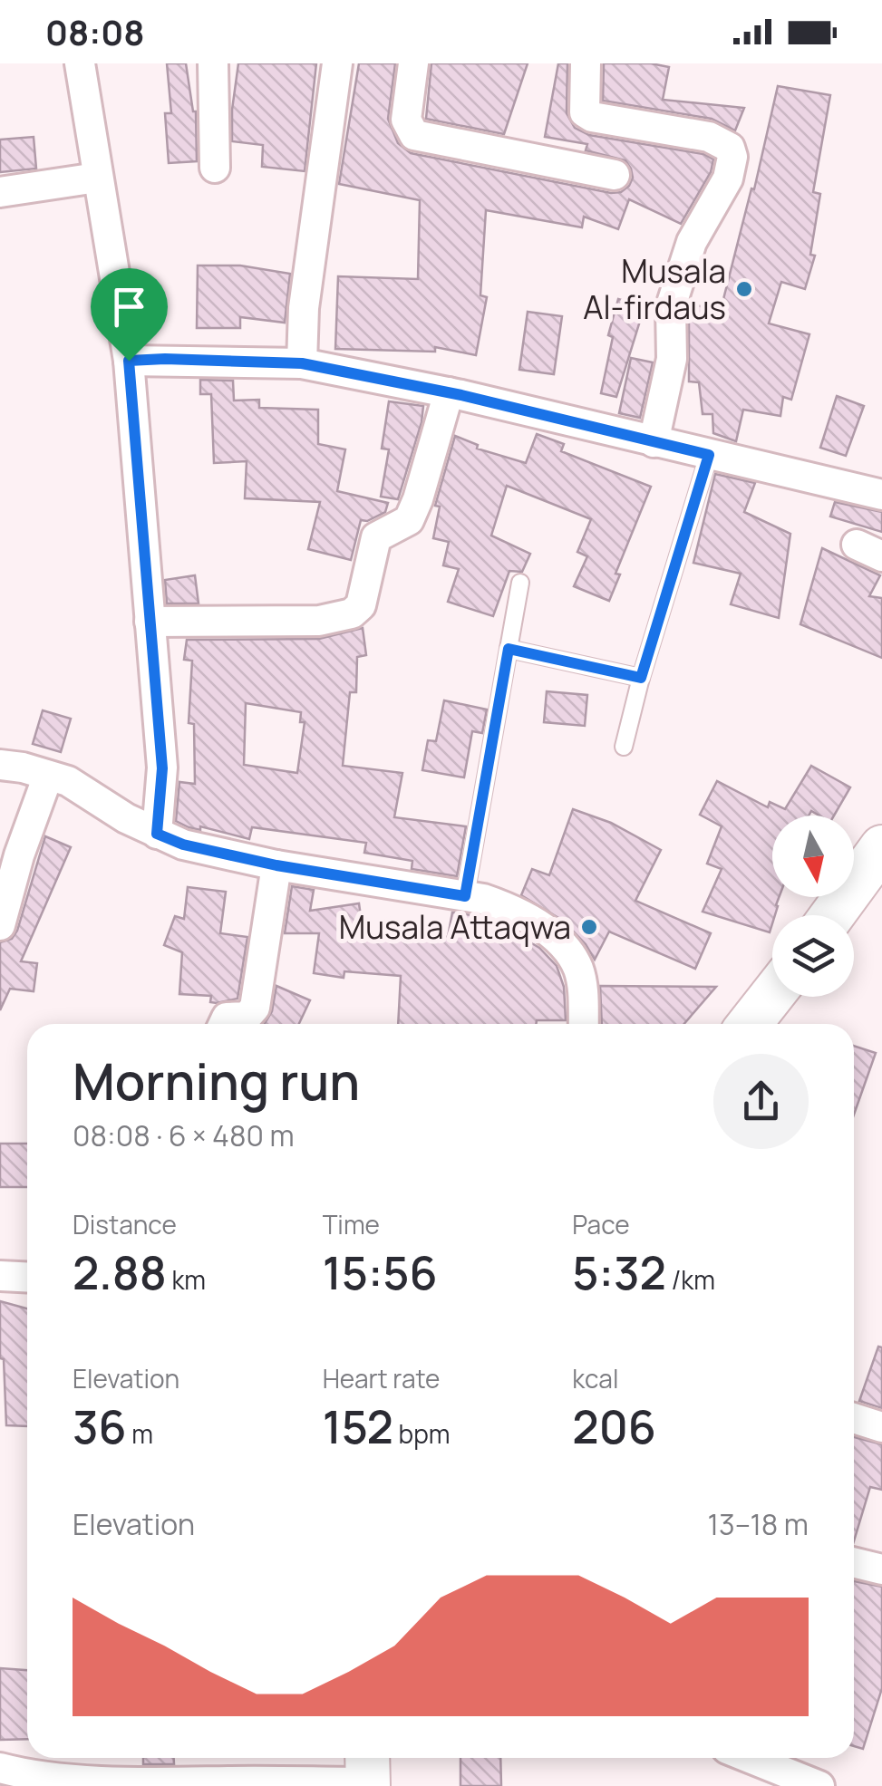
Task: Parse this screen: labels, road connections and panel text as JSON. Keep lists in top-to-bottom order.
{
  "places": ["Musala Al-firdaus", "Musala Attaqwa"],
  "north": "bottom",
  "page": {
    "status": "08:08",
    "heading": ["Morning run", "08:08 · 6 × 480 m"],
    "stats": [
      ["Distance", "2.88 km"],
      ["Time", "15:56"],
      ["Pace", "5:32 /km"],
      ["Elevation", "36 m"],
      ["Heart rate", "152 bpm"],
      ["kcal", "206"]
    ],
    "chart": ["Elevation", "13–18 m"]
  }
}
